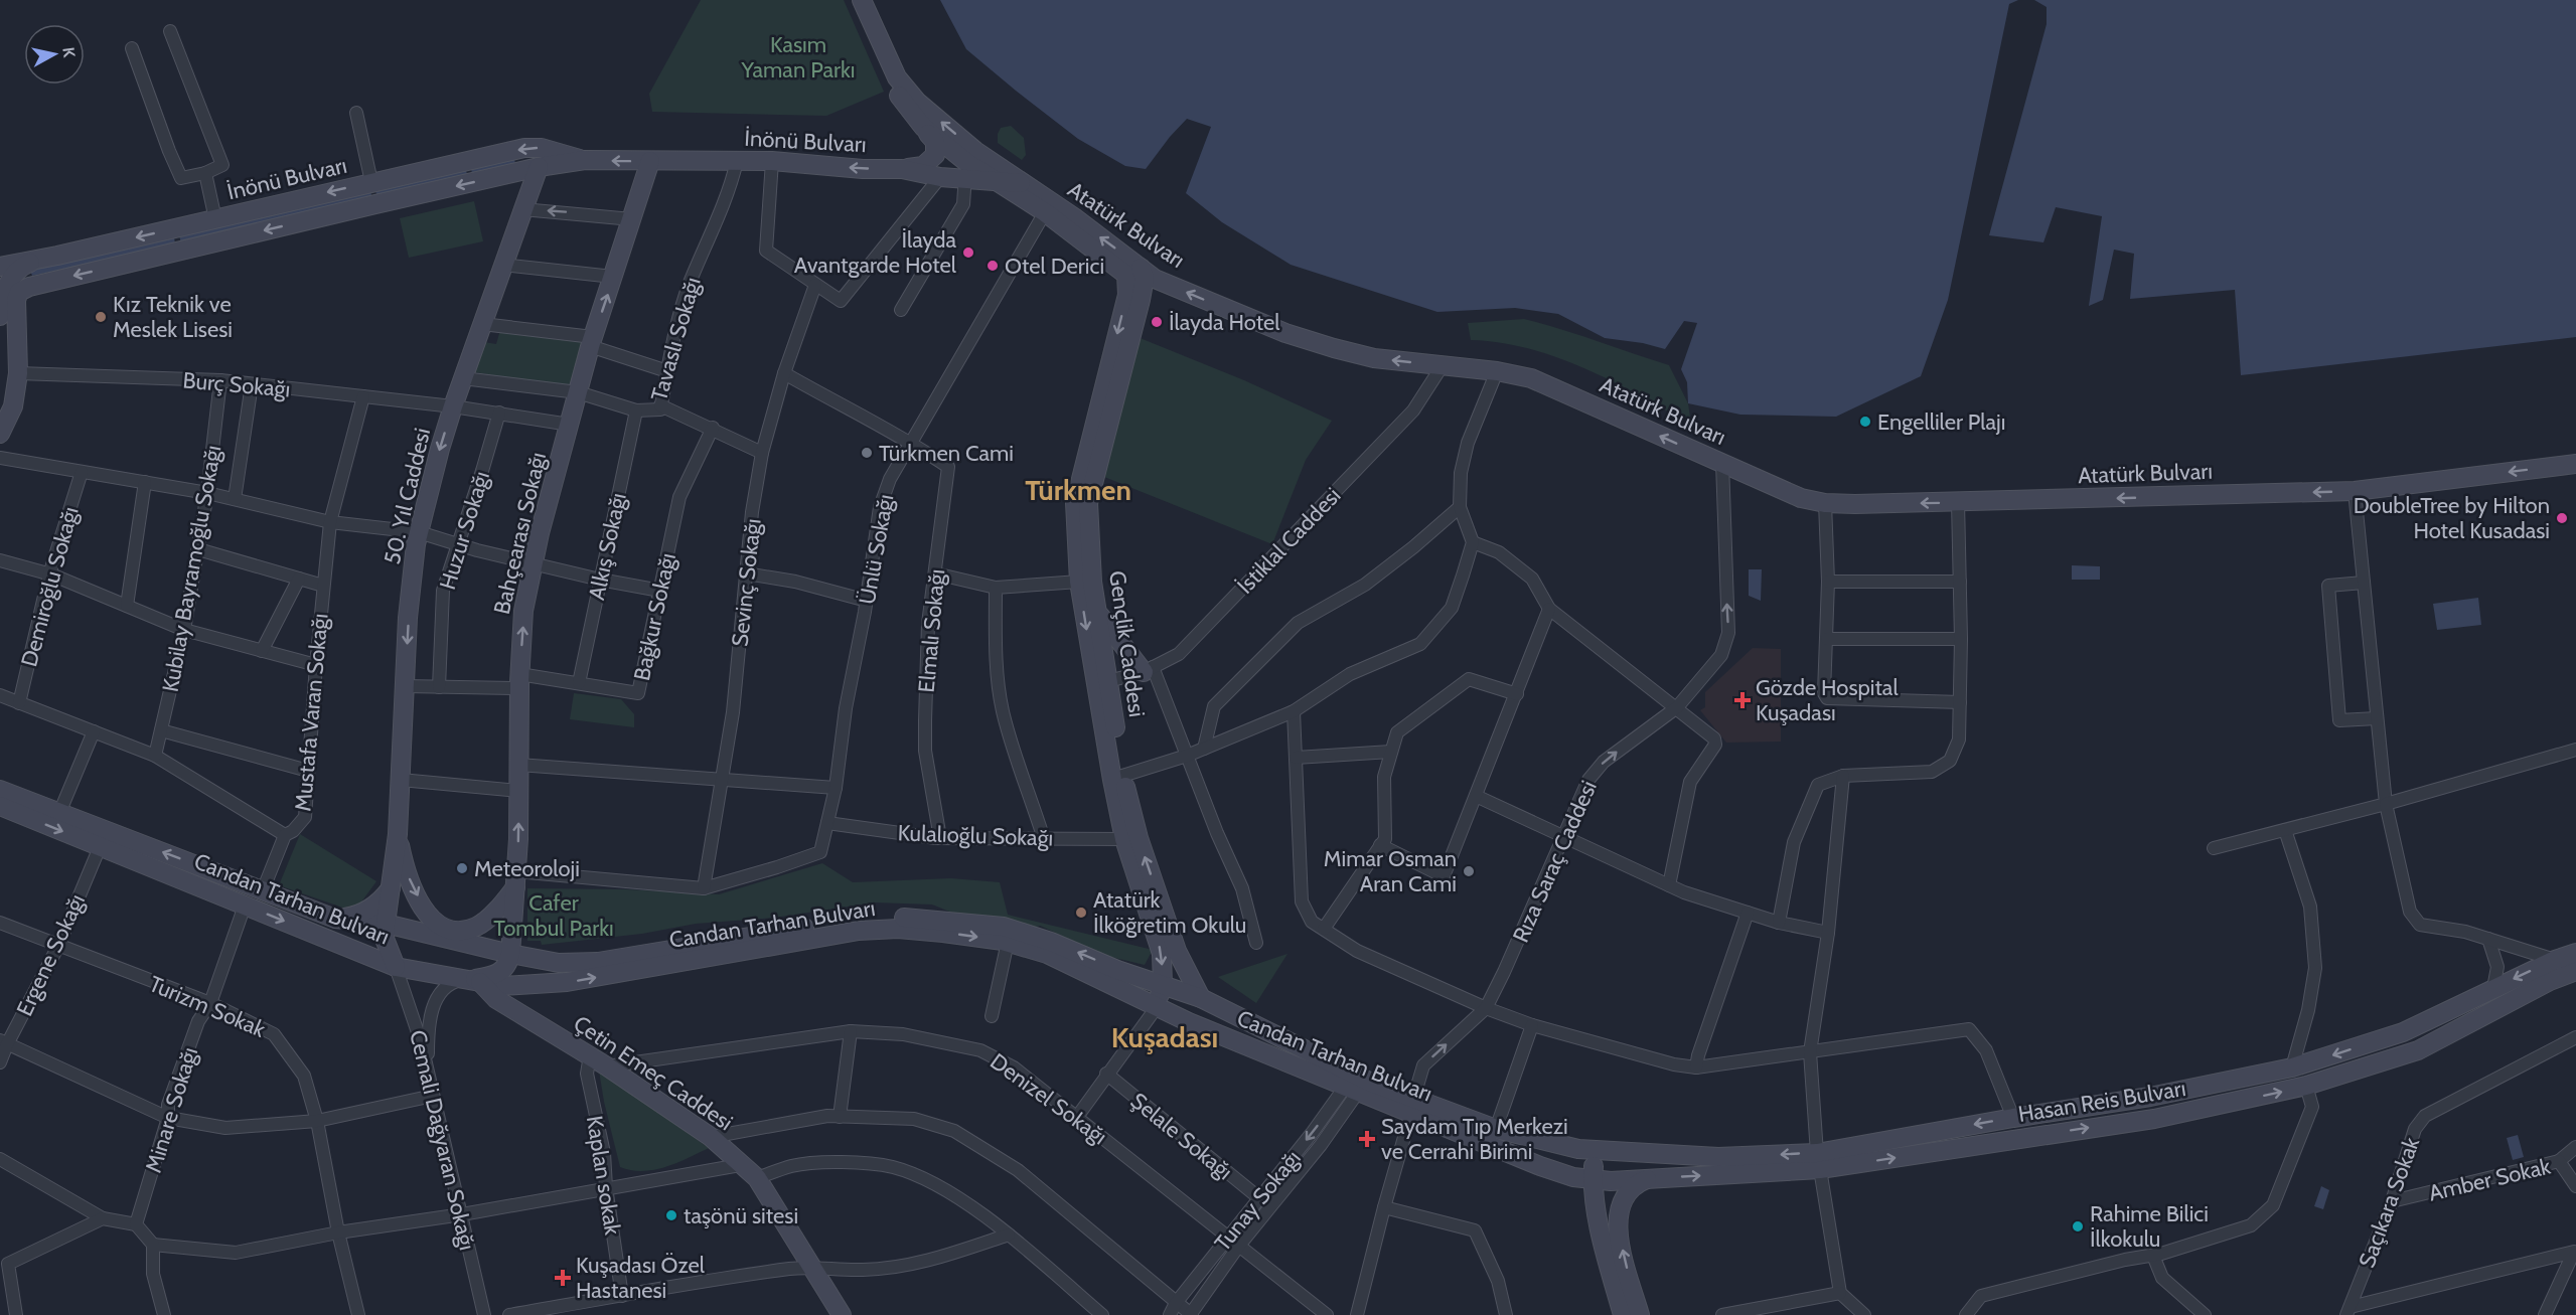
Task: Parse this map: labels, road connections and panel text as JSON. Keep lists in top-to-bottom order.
{
  "streets": {
    "main road": [
      "İnönü Bulvarı",
      "Atatürk Bulvarı",
      "50. Yıl Caddesi",
      "Bahçearası Sokağı",
      "Gençlik Caddesi",
      "Candan Tarhan Bulvarı",
      "Çetin Emeç Caddesi",
      "Hasan Reis Bulvarı"
    ],
    "street": [
      "Tavaslı Sokağı",
      "Burç Sokağı",
      "Huzur Sokağı",
      "İstiklal Caddesi",
      "Alkış Sokağı",
      "Ünlü Sokağı",
      "Kubilay Bayramoğlu Sokağı",
      "Sevinç Sokağı",
      "Demiroğlu Sokağı",
      "Bağkur Sokağı",
      "Elmalı Sokağı",
      "Mustafa Varan Sokağı",
      "Kulalıoğlu Sokağı",
      "Rıza Saraç Caddesi",
      "Ergene Sokağı",
      "Turizm Sokak",
      "Denizel Sokağı",
      "Minare Sokağı",
      "Şelale Sokağı",
      "Cemali Dağyaran Sokağı",
      "Kaplan sokak",
      "Amber Sokak",
      "Tunay Sokağı",
      "Saçıkara Sokak"
    ]
  },
  "crossings": [
    ["İnönü Bulvarı", "Atatürk Bulvarı"],
    ["İnönü Bulvarı", "Tavaslı Sokağı"],
    ["İnönü Bulvarı", "Burç Sokağı"],
    ["İnönü Bulvarı", "50. Yıl Caddesi"],
    ["İnönü Bulvarı", "Bahçearası Sokağı"],
    ["Atatürk Bulvarı", "İstiklal Caddesi"],
    ["Atatürk Bulvarı", "Ünlü Sokağı"],
    ["Atatürk Bulvarı", "Gençlik Caddesi"],
    ["Atatürk Bulvarı", "Rıza Saraç Caddesi"],
    ["Tavaslı Sokağı", "50. Yıl Caddesi"],
    ["Tavaslı Sokağı", "Bahçearası Sokağı"],
    ["Tavaslı Sokağı", "Alkış Sokağı"],
    ["Burç Sokağı", "50. Yıl Caddesi"],
    ["Burç Sokağı", "Huzur Sokağı"],
    ["Burç Sokağı", "Bahçearası Sokağı"],
    ["Burç Sokağı", "Kubilay Bayramoğlu Sokağı"],
    ["Burç Sokağı", "Mustafa Varan Sokağı"],
    ["50. Yıl Caddesi", "Bağkur Sokağı"],
    ["50. Yıl Caddesi", "Candan Tarhan Bulvarı"],
    ["50. Yıl Caddesi", "Cemali Dağyaran Sokağı"],
    ["Huzur Sokağı", "Bağkur Sokağı"],
    ["Bahçearası Sokağı", "Bağkur Sokağı"],
    ["Bahçearası Sokağı", "Candan Tarhan Bulvarı"],
    ["İstiklal Caddesi", "Gençlik Caddesi"],
    ["Alkış Sokağı", "Bağkur Sokağı"],
    ["Ünlü Sokağı", "Sevinç Sokağı"],
    ["Ünlü Sokağı", "Elmalı Sokağı"],
    ["Ünlü Sokağı", "Kulalıoğlu Sokağı"],
    ["Elmalı Sokağı", "Kulalıoğlu Sokağı"],
    ["Gençlik Caddesi", "Kulalıoğlu Sokağı"],
    ["Gençlik Caddesi", "Candan Tarhan Bulvarı"],
    ["Mustafa Varan Sokağı", "Candan Tarhan Bulvarı"],
    ["Rıza Saraç Caddesi", "Candan Tarhan Bulvarı"],
    ["Candan Tarhan Bulvarı", "Ergene Sokağı"],
    ["Candan Tarhan Bulvarı", "Çetin Emeç Caddesi"],
    ["Candan Tarhan Bulvarı", "Hasan Reis Bulvarı"],
    ["Candan Tarhan Bulvarı", "Minare Sokağı"],
    ["Candan Tarhan Bulvarı", "Cemali Dağyaran Sokağı"],
    ["Candan Tarhan Bulvarı", "Tunay Sokağı"],
    ["Ergene Sokağı", "Turizm Sokak"],
    ["Turizm Sokak", "Minare Sokağı"],
    ["Çetin Emeç Caddesi", "Denizel Sokağı"],
    ["Çetin Emeç Caddesi", "Kaplan sokak"],
    ["Denizel Sokağı", "Tunay Sokağı"],
    ["Şelale Sokağı", "Tunay Sokağı"],
    ["Amber Sokak", "Saçıkara Sokak"]
  ],
  "one_way": ["İnönü Bulvarı", "Atatürk Bulvarı"],
  "districts": ["Türkmen", "Kuşadası"],
  "parks": ["Kasım Yaman Parkı", "Cafer Tombul Parkı"],
  "places": {
    "other": [
      "İlayda Avantgarde Hotel",
      "Otel Derici",
      "Kız Teknik ve Meslek Lisesi",
      "İlayda Hotel",
      "Engelliler Plajı",
      "Türkmen Cami",
      "DoubleTree by Hilton Hotel Kusadasi",
      "Meteoroloji",
      "Mimar Osman Aran Cami",
      "Atatürk İlköğretim Okulu",
      "taşönü sitesi",
      "Rahime Bilici İlkokulu"
    ],
    "health": ["Gözde Hospital Kuşadası", "Saydam Tıp Merkezi ve Cerrahi Birimi", "Kuşadası Özel Hastanesi"]
  },
  "north": "right"
}
